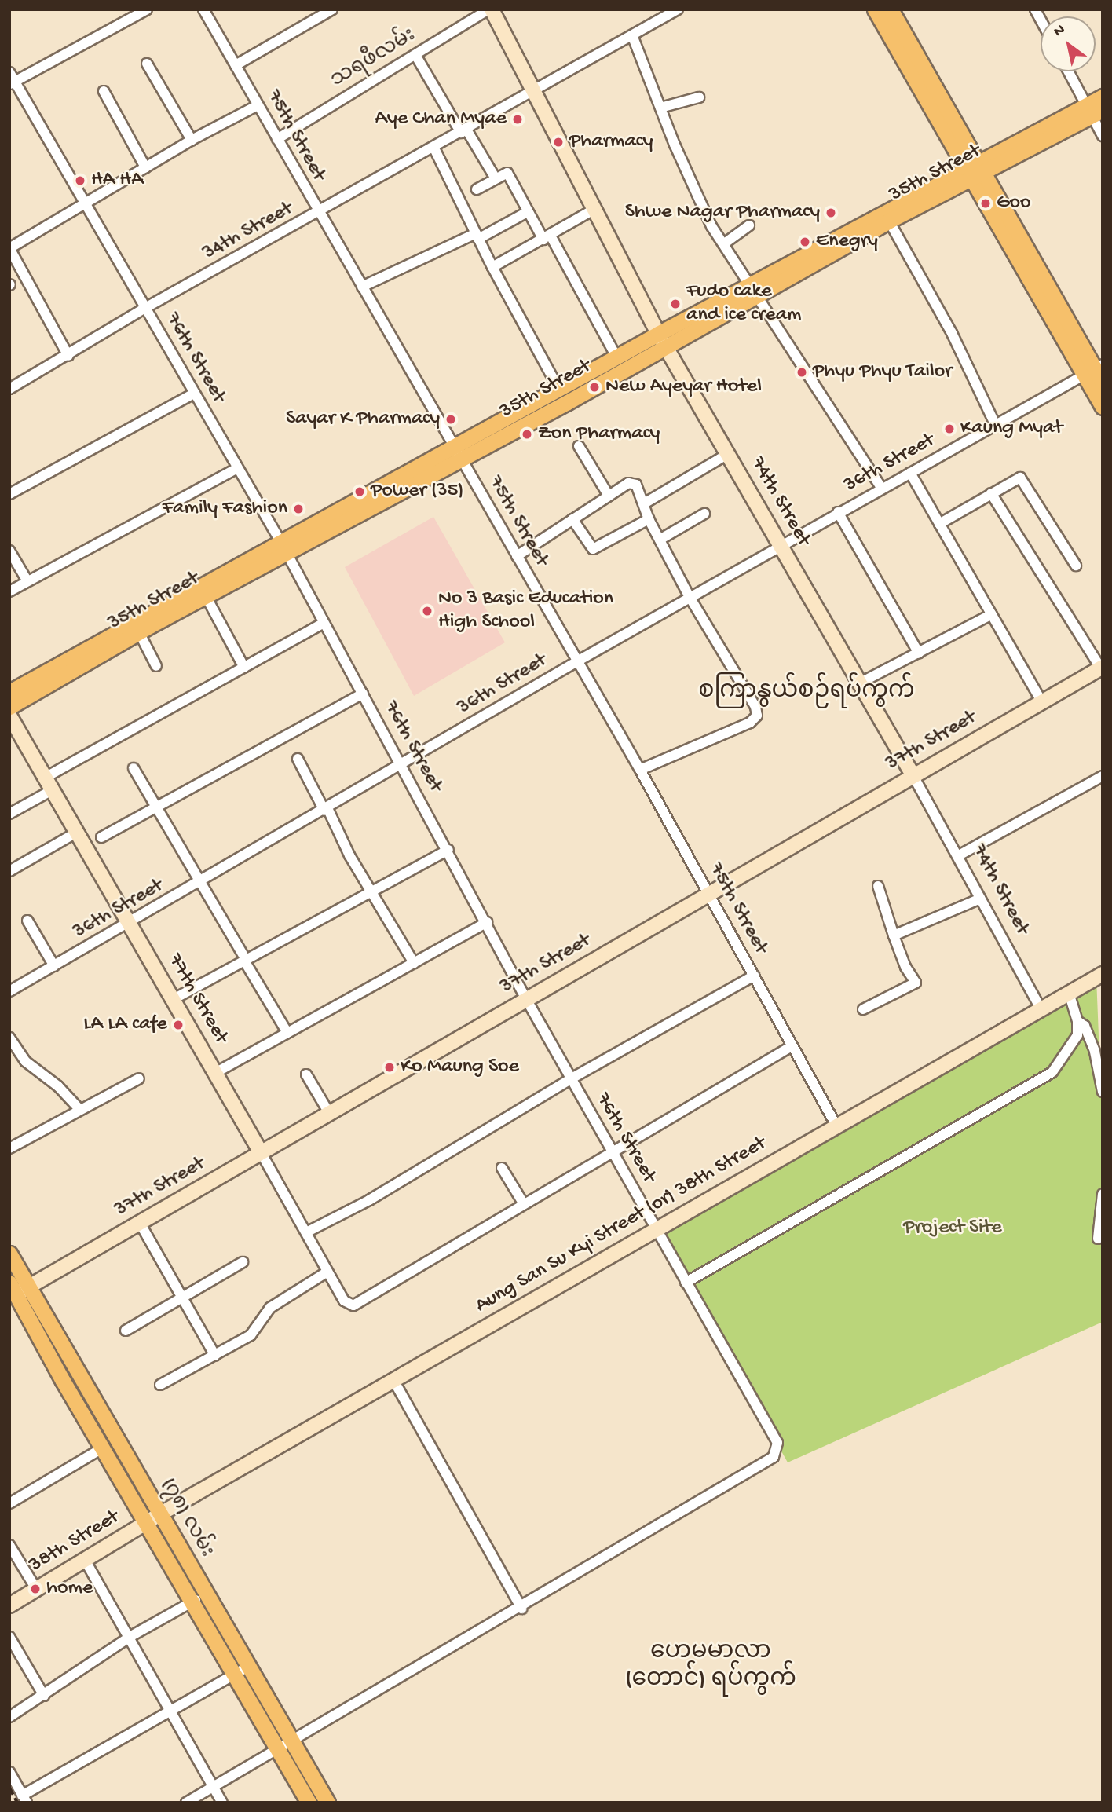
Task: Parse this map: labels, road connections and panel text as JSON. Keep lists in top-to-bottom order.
{
  "streets": {
    "main road": ["35th Street", "(၇၈) လမ်း"],
    "street": [
      "သရဖီလမ်း",
      "75th Street",
      "34th Street",
      "76th Street",
      "36th Street",
      "74th Street",
      "37th Street",
      "77th Street",
      "Aung San Su Kyi Street (or) 38th Street",
      "38th Street"
    ]
  },
  "crossings": [
    ["သရဖီလမ်း", "75th Street"],
    ["သရဖီလမ်း", "74th Street"],
    ["75th Street", "35th Street"],
    ["75th Street", "34th Street"],
    ["75th Street", "36th Street"],
    ["75th Street", "37th Street"],
    ["75th Street", "Aung San Su Kyi Street (or) 38th Street"],
    ["35th Street", "76th Street"],
    ["35th Street", "74th Street"],
    ["34th Street", "76th Street"],
    ["34th Street", "74th Street"],
    ["76th Street", "36th Street"],
    ["76th Street", "37th Street"],
    ["76th Street", "Aung San Su Kyi Street (or) 38th Street"],
    ["36th Street", "74th Street"],
    ["36th Street", "77th Street"],
    ["74th Street", "37th Street"],
    ["74th Street", "Aung San Su Kyi Street (or) 38th Street"],
    ["37th Street", "77th Street"],
    ["37th Street", "(၇၈) လမ်း"],
    ["Aung San Su Kyi Street (or) 38th Street", "(၇၈) လမ်း"],
    ["Aung San Su Kyi Street (or) 38th Street", "38th Street"],
    ["(၇၈) လမ်း", "38th Street"]
  ],
  "districts": ["စကြာနွယ်စဉ်ရပ်ကွက်", "ဟေမမာလာ (တောင်) ရပ်ကွက်"],
  "parks": ["Project Site"],
  "places": [
    "Aye Chan Myae",
    "Pharmacy",
    "HA HA",
    "Goo",
    "Shwe Nagar Pharmacy",
    "Enegry",
    "Fudo cake and ice cream",
    "Phyu Phyu Tailor",
    "New Ayeyar Hotel",
    "Sayar K Pharmacy",
    "Kaung Myat",
    "Zon Pharmacy",
    "Power (35)",
    "Family Fashion",
    "No 3 Basic Education High School",
    "LA LA cafe",
    "Ko Maung Soe",
    "home"
  ],
  "north": "top left"
}
